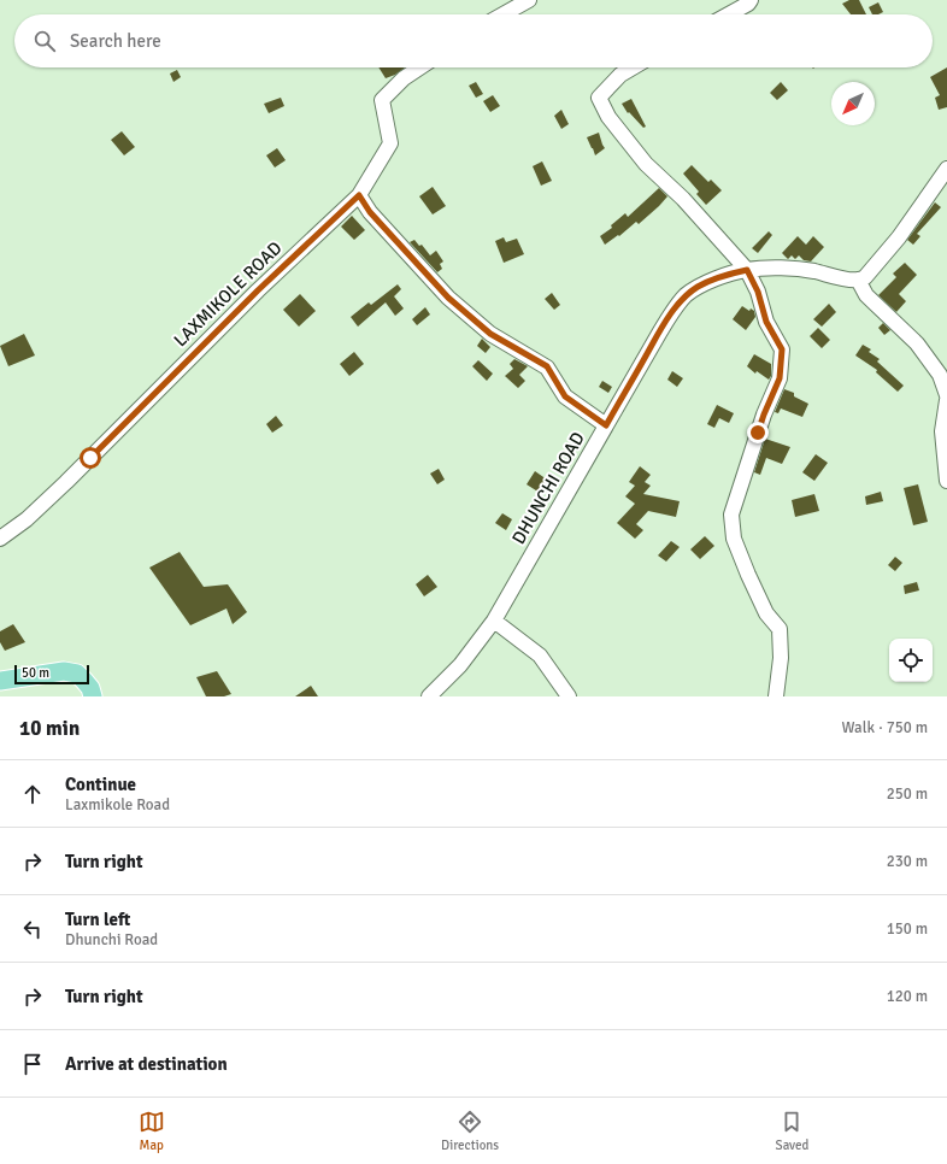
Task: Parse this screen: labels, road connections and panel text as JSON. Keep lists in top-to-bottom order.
{
  "streets": {
    "street": ["LAXMIKOLE ROAD", "DHUNCHI ROAD"]
  },
  "scale_bar": "50 m",
  "north": "bottom left",
  "page": {
    "search": "Search here",
    "scale": "50 m",
    "heading": ["10 min", "Walk · 750 m"],
    "list": [
      ["Continue", "Laxmikole Road", "250 m"],
      ["Turn right", "230 m"],
      ["Turn left", "Dhunchi Road", "150 m"],
      ["Turn right", "120 m"],
      "Arrive at destination"
    ],
    "nav": ["Map", "Directions", "Saved"]
  }
}
